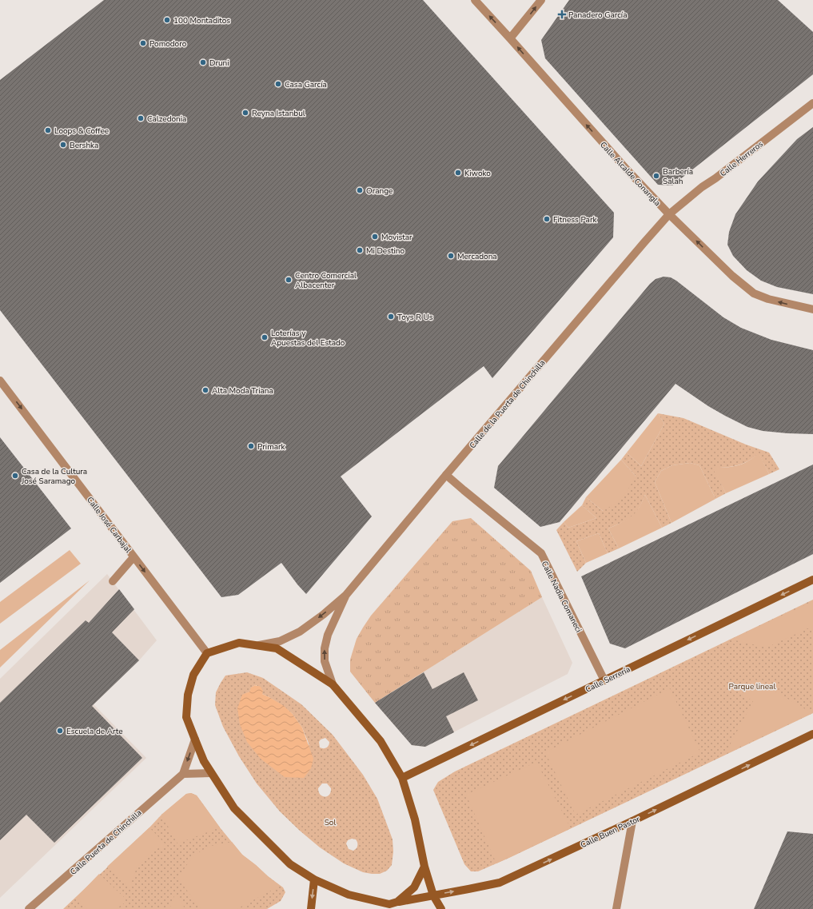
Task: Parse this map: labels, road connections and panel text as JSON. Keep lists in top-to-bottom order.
{
  "streets": {
    "main road": ["Calle Serrería", "Calle Buen Pastor"],
    "street": [
      "Calle Herreros",
      "Calle Alcalde Conangla",
      "Calle de la Puerta de Chinchilla",
      "Calle José Carbajal",
      "Calle Nadia Comaneci",
      "Calle Puerta de Chinchilla"
    ]
  },
  "crossings": [
    ["Calle Herreros", "Calle Alcalde Conangla"],
    ["Calle Herreros", "Calle de la Puerta de Chinchilla"],
    ["Calle Alcalde Conangla", "Calle de la Puerta de Chinchilla"],
    ["Calle de la Puerta de Chinchilla", "Calle Nadia Comaneci"],
    ["Calle Nadia Comaneci", "Calle Serrería"]
  ],
  "one_way": [
    "Calle Alcalde Conangla",
    "Calle José Carbajal",
    "Calle Serrería",
    "Calle Buen Pastor"
  ],
  "parks": ["Parque lineal", "Sol"],
  "places": {
    "health": ["Panadero García"],
    "other": [
      "100 Montaditos",
      "Pomodoro",
      "Druni",
      "Casa García",
      "Reyna Istanbul",
      "Calzedonia",
      "Loops & Coffee",
      "Bershka",
      "Kiwoko",
      "Barbería Salah",
      "Orange",
      "Fitness Park",
      "Movistar",
      "Mi Destino",
      "Mercadona",
      "Centro Comercial Albacenter",
      "Toys R Us",
      "Loterías y Apuestas del Estado",
      "Alta Moda Triana",
      "Primark",
      "Casa de la Cultura José Saramago",
      "Escuela de Arte"
    ]
  }
}
